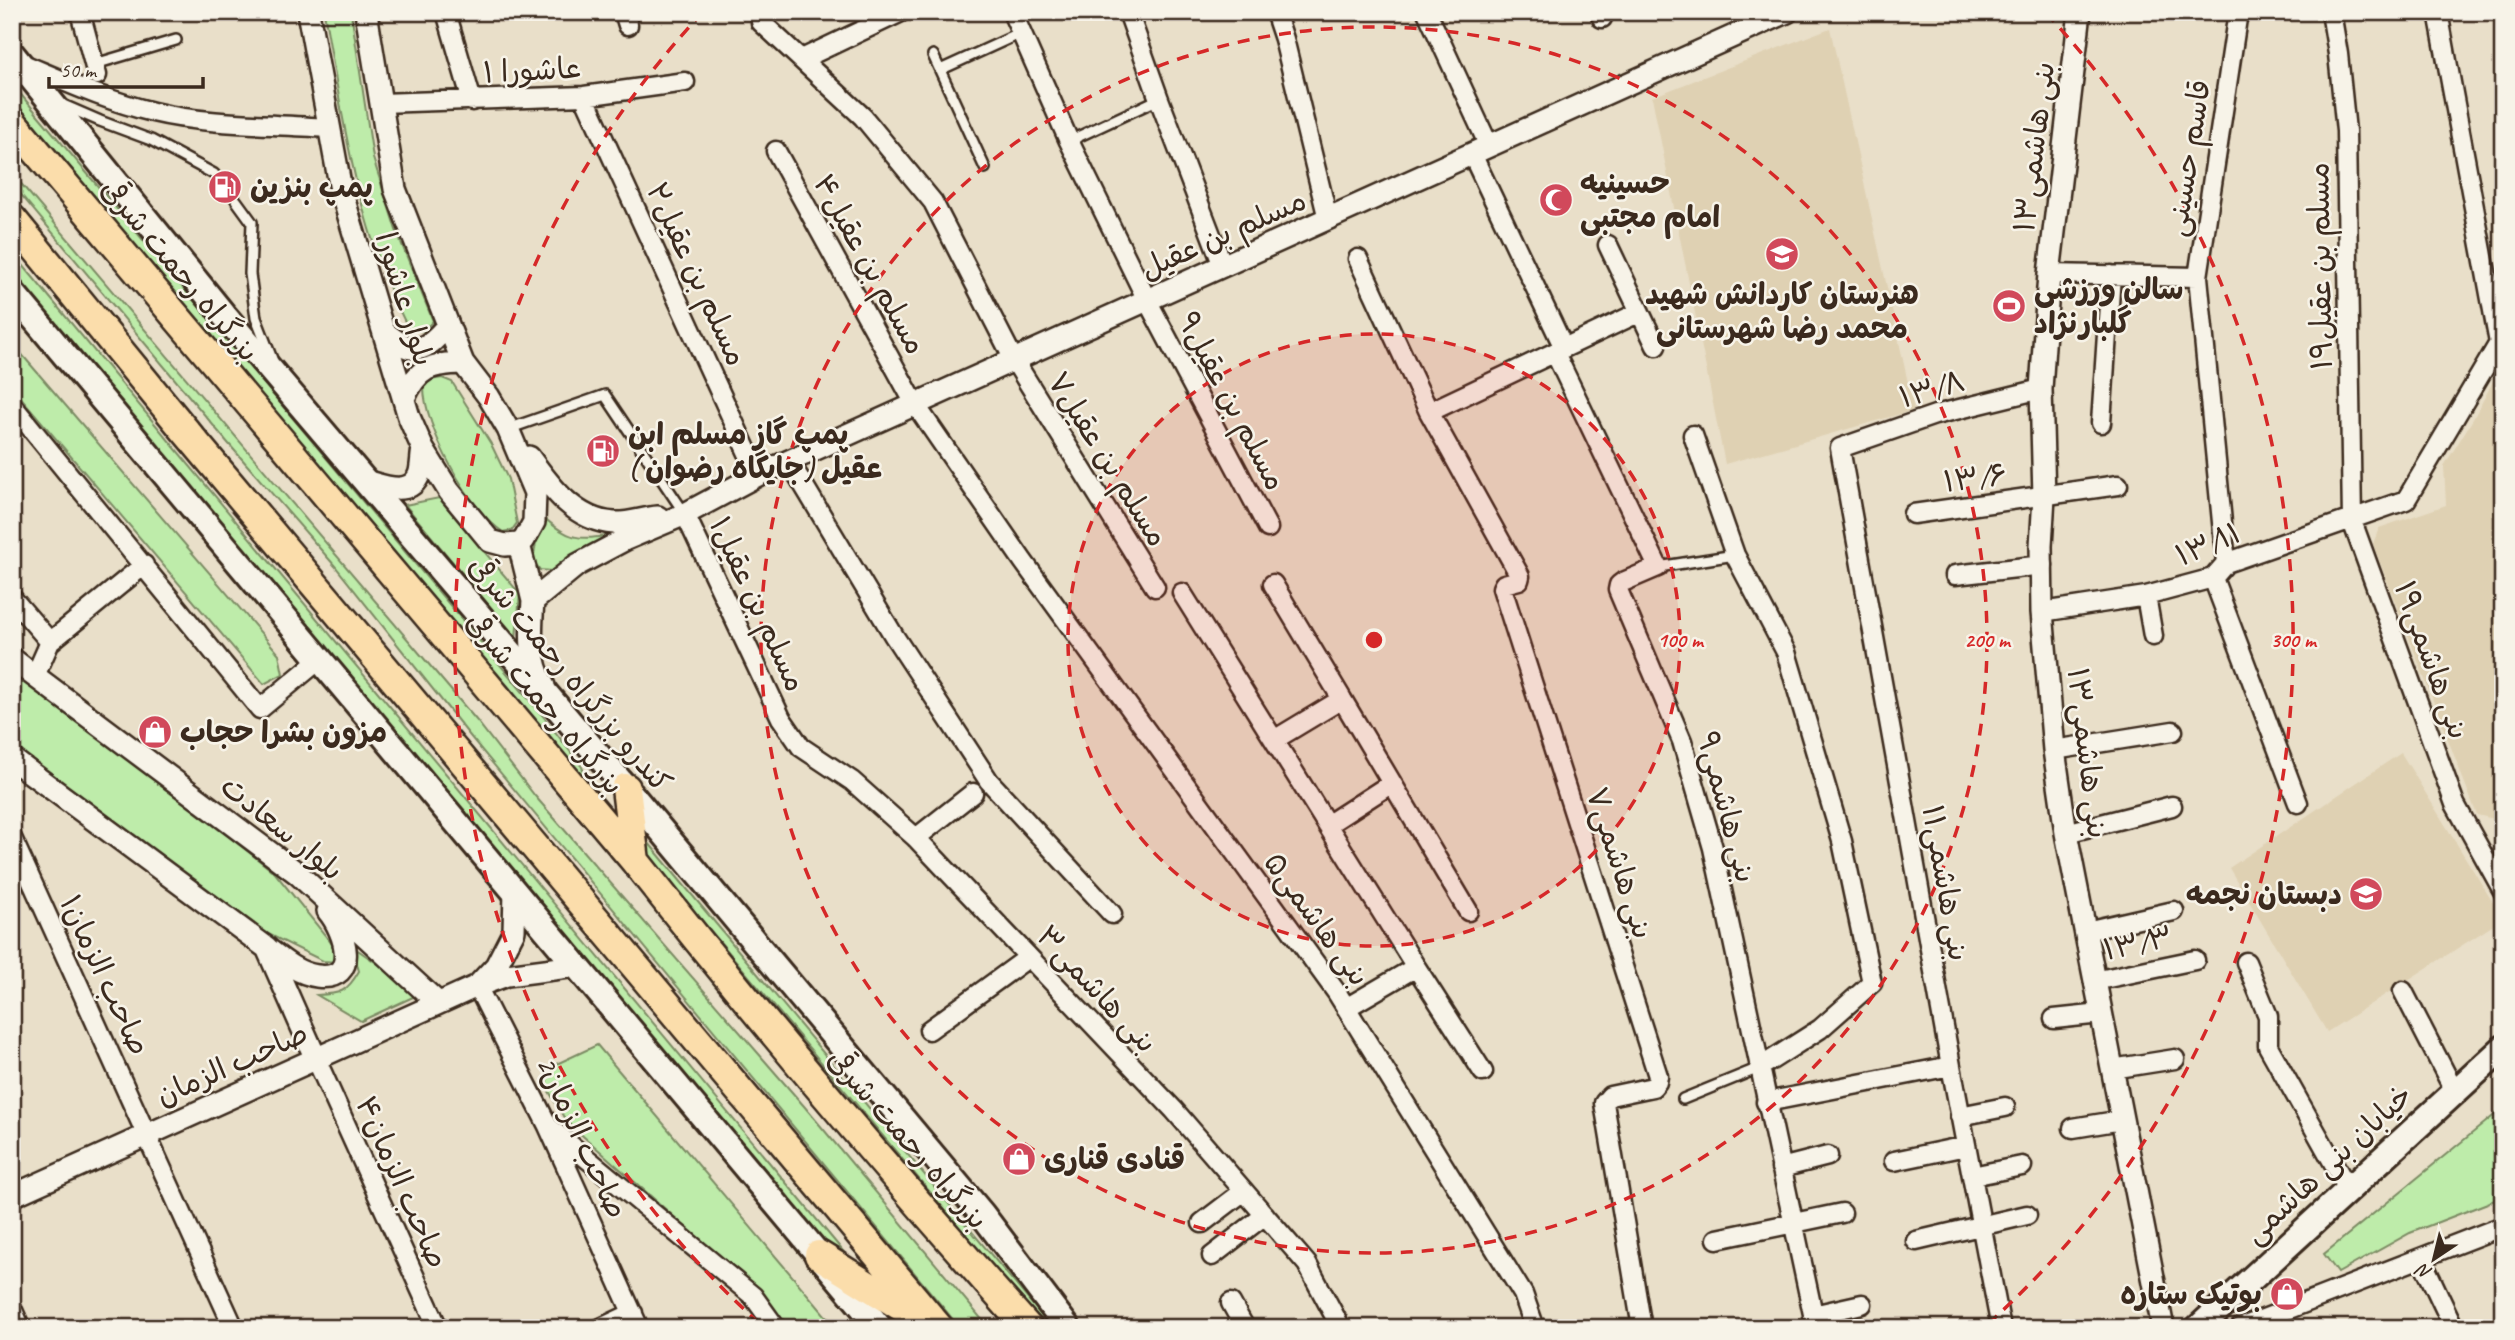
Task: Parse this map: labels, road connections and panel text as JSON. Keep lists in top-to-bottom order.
{
  "streets": {
    "highway": ["بزرگراه رحمت شرقی"],
    "main road": ["کندرو بزرگراه رحمت شرقی", "خیابان بنی هاشمی"],
    "street": [
      "عاشورا ۱",
      "بنی هاشمی۱۳",
      "قاسم حسینی",
      "مسلم بن عقیل",
      "مسلم بن عقیل۴",
      "مسلم بن عقیل۱۹",
      "مسلم بن عقیل۲",
      "بلوار عاشورا",
      "۱۳/۸",
      "مسلم بن عقیل۹",
      "مسلم بن عقیل۷",
      "۱۳/۶",
      "۱۳/۱۱",
      "مسلم بن عقیل۱",
      "بنی هاشمی۱۹",
      "بنی هاشمی۹",
      "بلوار سعادت",
      "بنی هاشمی۷",
      "بنی هاشمی۱۱",
      "بنی هاشمی۵",
      "۱۳/۳",
      "صاحب الزمان۱",
      "بنی هاشمی۳",
      "صاحب الزمان",
      "2صاحب الزمان",
      "صاحب الزمان۴"
    ]
  },
  "crossings": [
    ["عاشورا ۱", "مسلم بن عقیل۲"],
    ["عاشورا ۱", "بلوار عاشورا"],
    ["بنی هاشمی۱۳", "۱۳/۸"],
    ["بنی هاشمی۱۳", "۱۳/۶"],
    ["بنی هاشمی۱۳", "۱۳/۱۱"],
    ["بنی هاشمی۱۳", "۱۳/۳"],
    ["قاسم حسینی", "۱۳/۱۱"],
    ["مسلم بن عقیل", "مسلم بن عقیل۴"],
    ["مسلم بن عقیل", "مسلم بن عقیل۲"],
    ["مسلم بن عقیل", "مسلم بن عقیل۹"],
    ["مسلم بن عقیل", "مسلم بن عقیل۷"],
    ["مسلم بن عقیل", "مسلم بن عقیل۱"],
    ["مسلم بن عقیل۴", "بنی هاشمی۵"],
    ["مسلم بن عقیل۱۹", "۱۳/۱۱"],
    ["مسلم بن عقیل۱۹", "بنی هاشمی۱۹"],
    ["۱۳/۸", "بنی هاشمی۱۱"],
    ["۱۳/۱۱", "بنی هاشمی۱۹"],
    ["مسلم بن عقیل۱", "بنی هاشمی۳"],
    ["بلوار سعادت", "صاحب الزمان"],
    ["صاحب الزمان۱", "صاحب الزمان"],
    ["صاحب الزمان", "2صاحب الزمان"],
    ["صاحب الزمان", "صاحب الزمان۴"]
  ],
  "places": {
    "fuel station": ["پمپ بنزین", "پمپ گاز مسلم ابن عقیل (جایگاه رضوان )"],
    "mosque": ["حسینیه امام مجتبی"],
    "school or university": ["هنرستان کاردانش شهید محمد رضا شهرستانی", "دبستان نجمه"],
    "sports": ["سالن ورزشی گلبارنژاد"],
    "shop": ["مزون بشرا حجاب", "قنادی قناری", "بوتیک ستاره"]
  },
  "scale_bar": "50 m",
  "north": "bottom left",
  "rings": ["100 m", "200 m", "300 m"]
}
